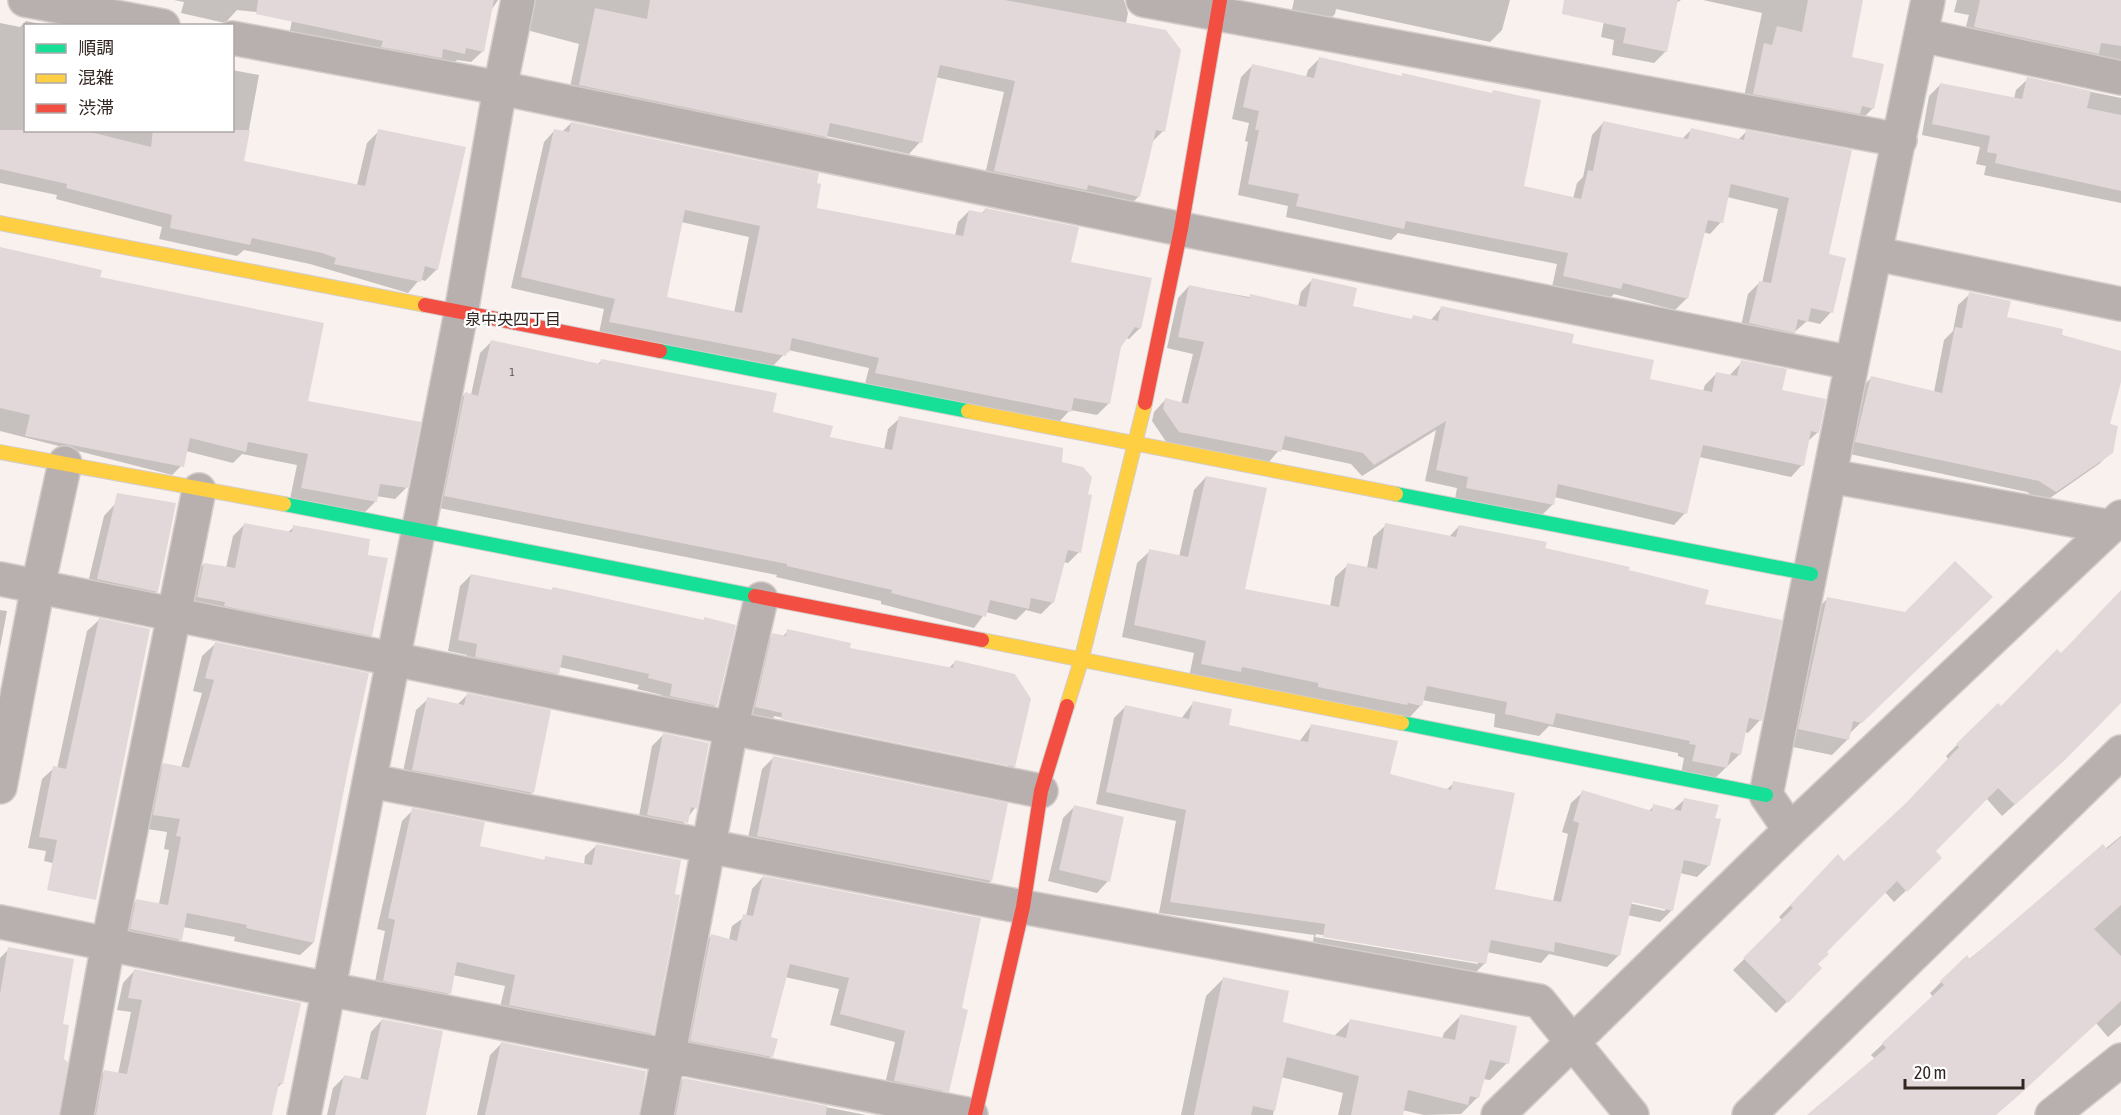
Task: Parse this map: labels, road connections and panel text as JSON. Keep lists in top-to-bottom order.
{
  "districts": ["泉中央四丁目"],
  "house_numbers": ["1"],
  "legend": ["順調", "混雑", "渋滞"],
  "scale_bar": "20 m"
}
